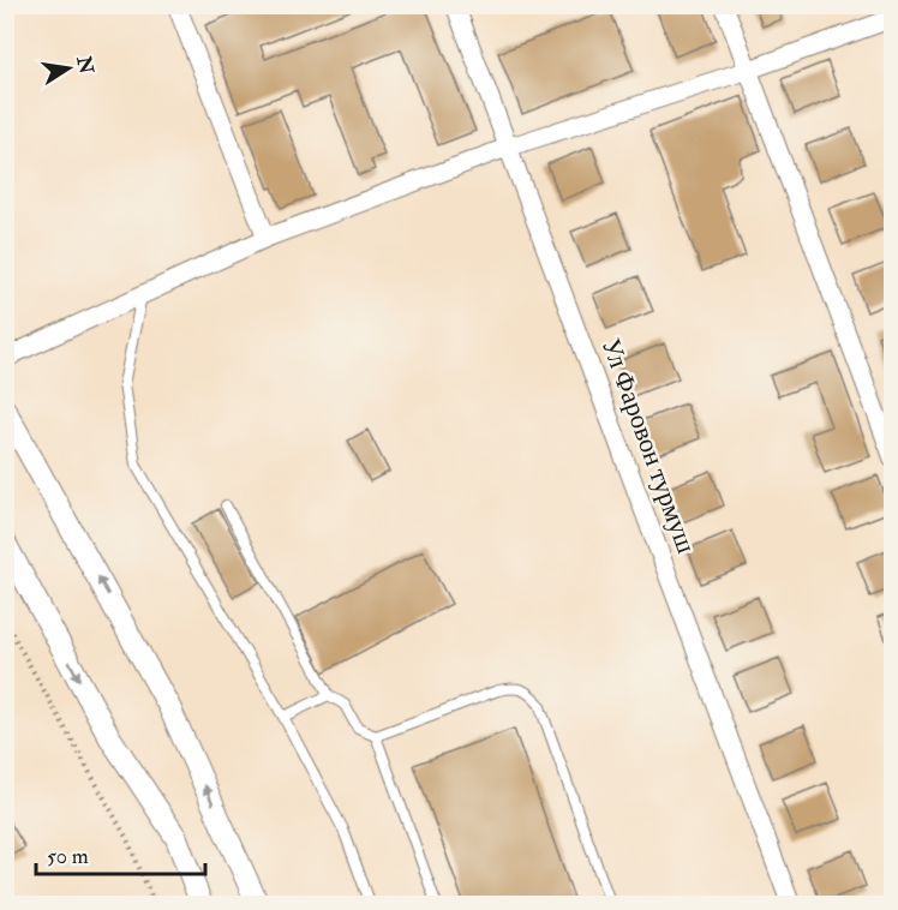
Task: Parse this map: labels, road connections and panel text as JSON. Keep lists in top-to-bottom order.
{
  "streets": {
    "street": ["Ул Фаровон турмуш"]
  },
  "scale_bar": "50 m",
  "north": "right"
}
